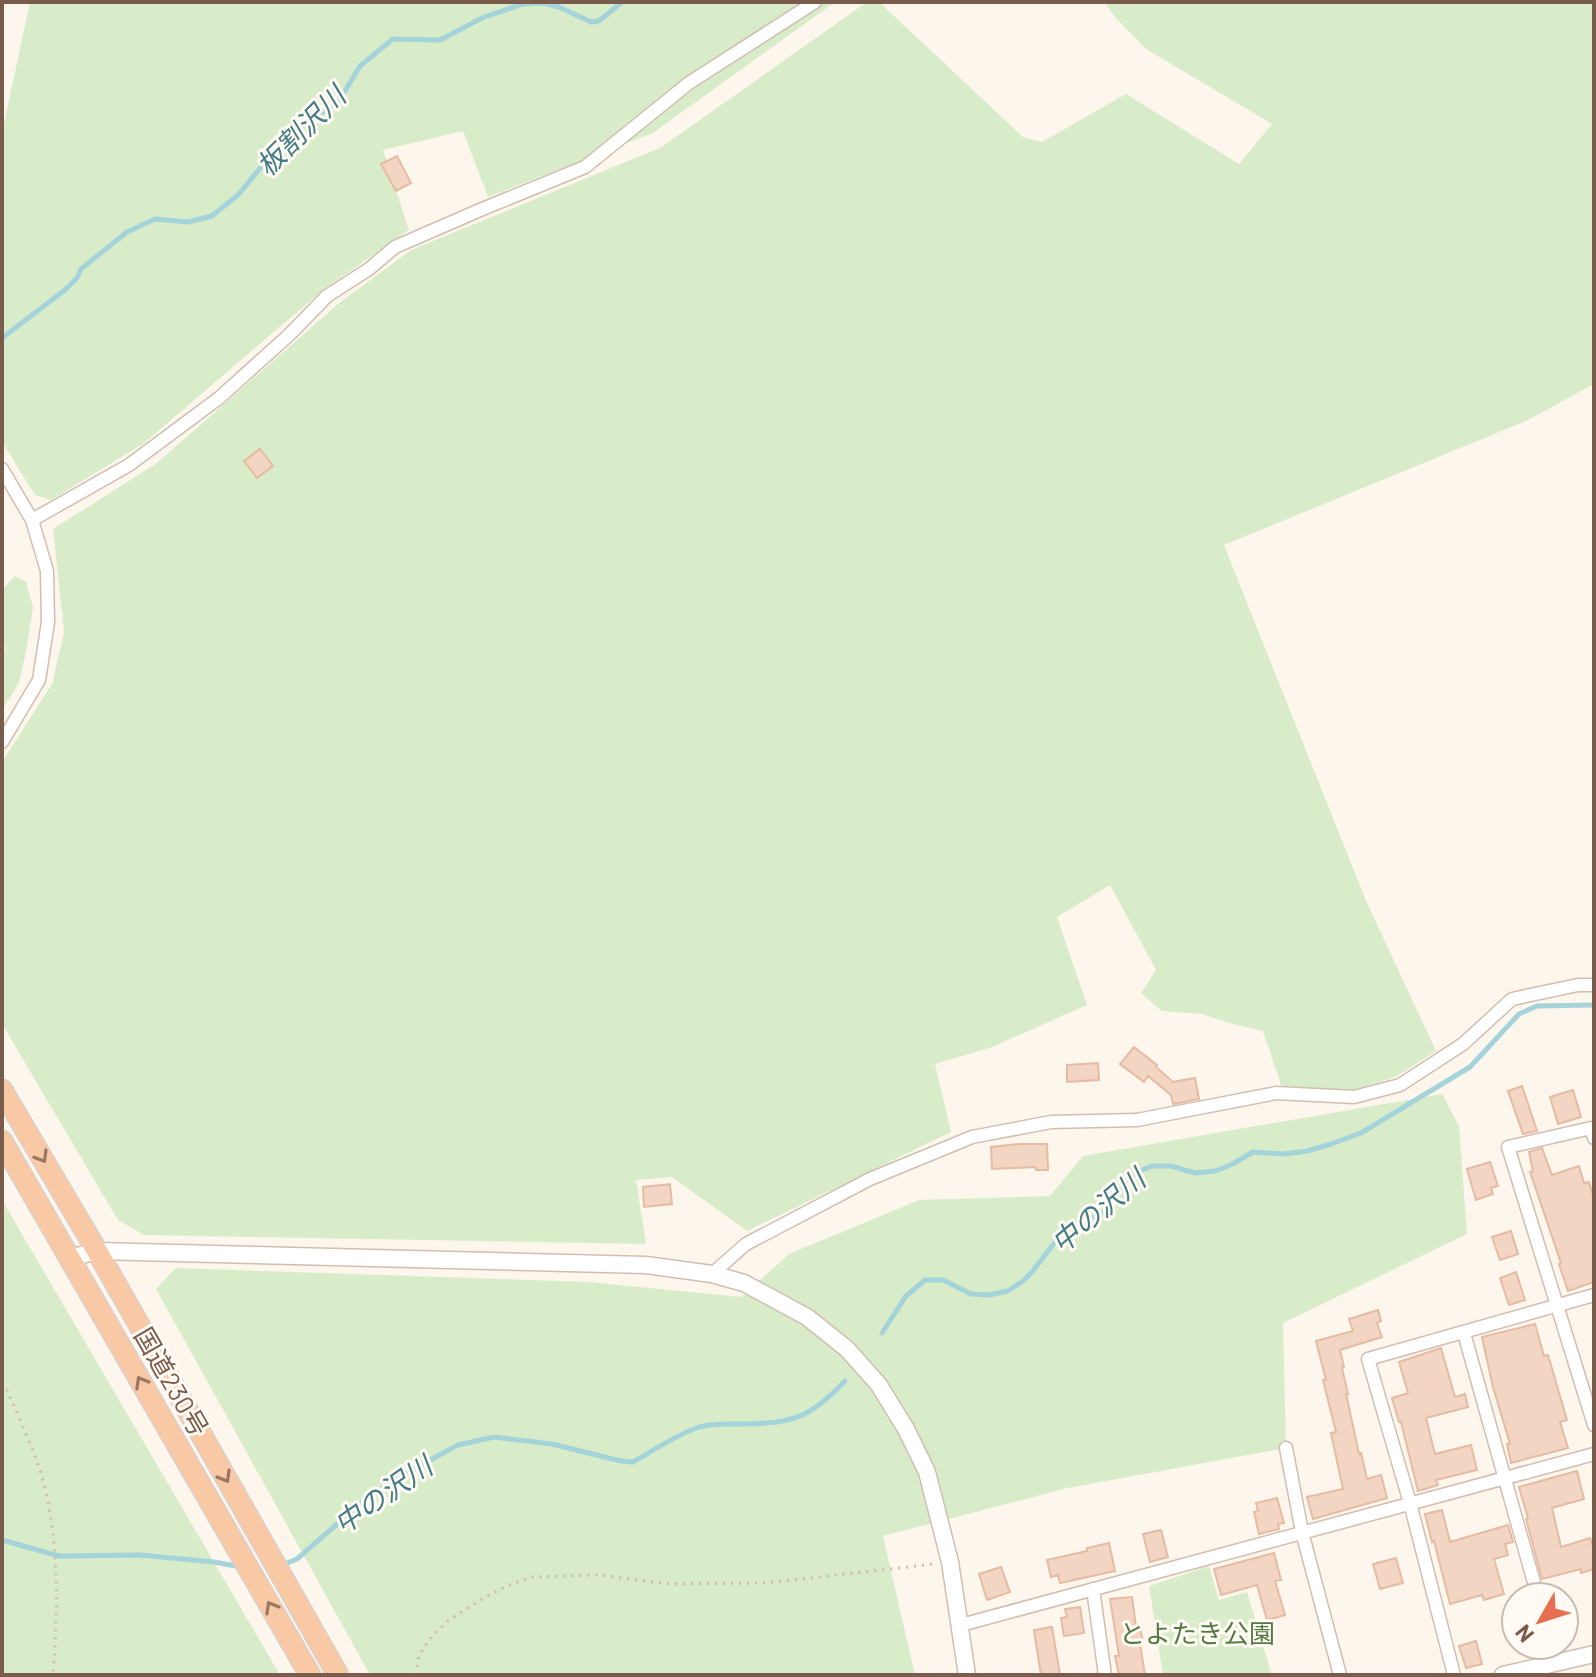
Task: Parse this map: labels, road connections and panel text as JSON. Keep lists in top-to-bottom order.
{
  "streets": {
    "highway": ["国道230号"]
  },
  "water": ["板割沢川", "中の沢川"],
  "parks": ["とよたき公園"],
  "north": "bottom left"
}
